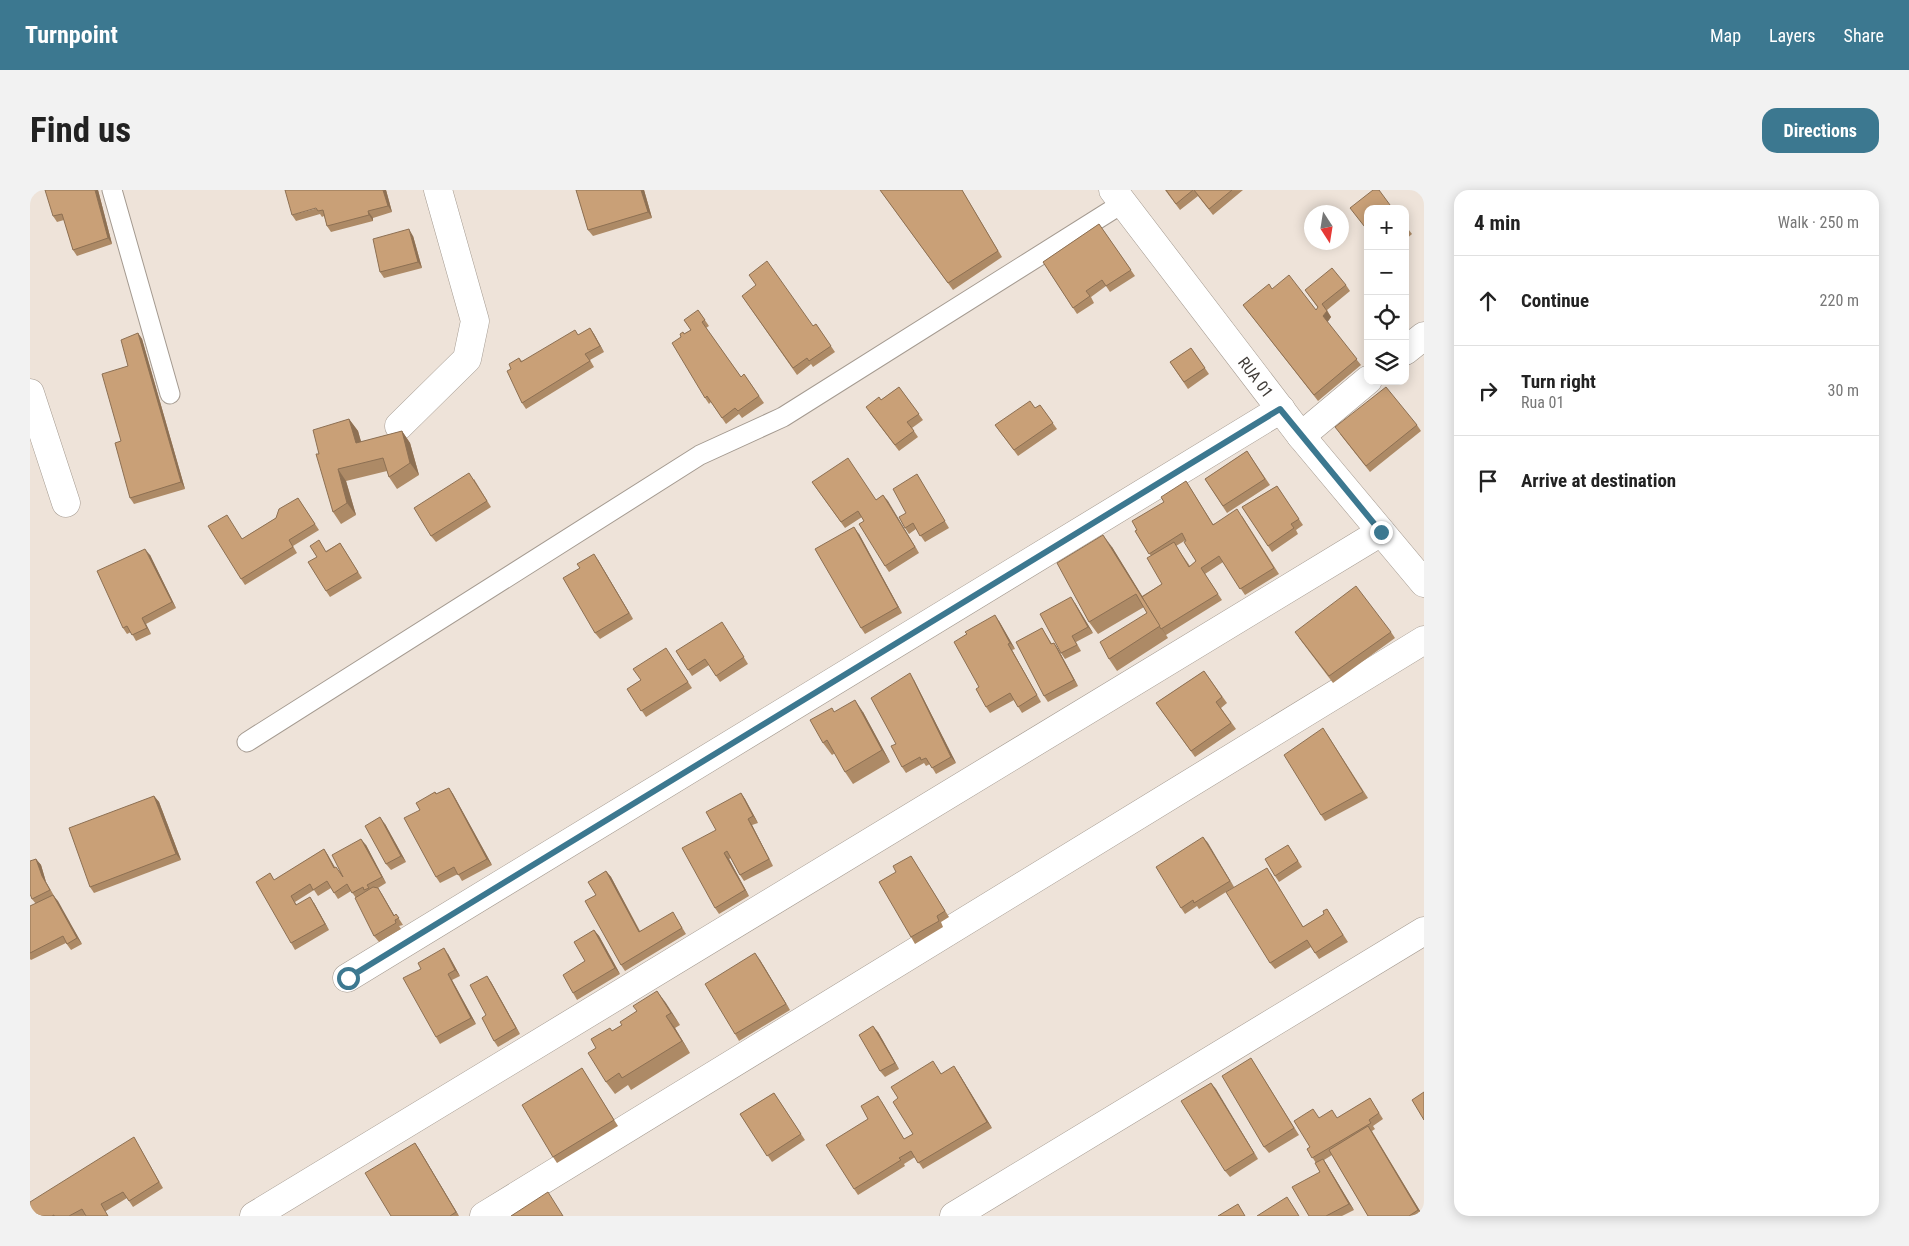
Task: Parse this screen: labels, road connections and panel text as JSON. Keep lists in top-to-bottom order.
{
  "streets": {
    "street": ["RUA 01"]
  },
  "north": "bottom",
  "page": {
    "header": "Turnpoint",
    "nav": ["Map", "Layers", "Share"],
    "buttons": "Directions",
    "title": "Find us",
    "heading": ["4 min", "Walk · 250 m"],
    "map_buttons": ["+", "−"],
    "list": [
      ["Continue", "220 m"],
      ["Turn right", "Rua 01", "30 m"],
      "Arrive at destination"
    ]
  }
}
